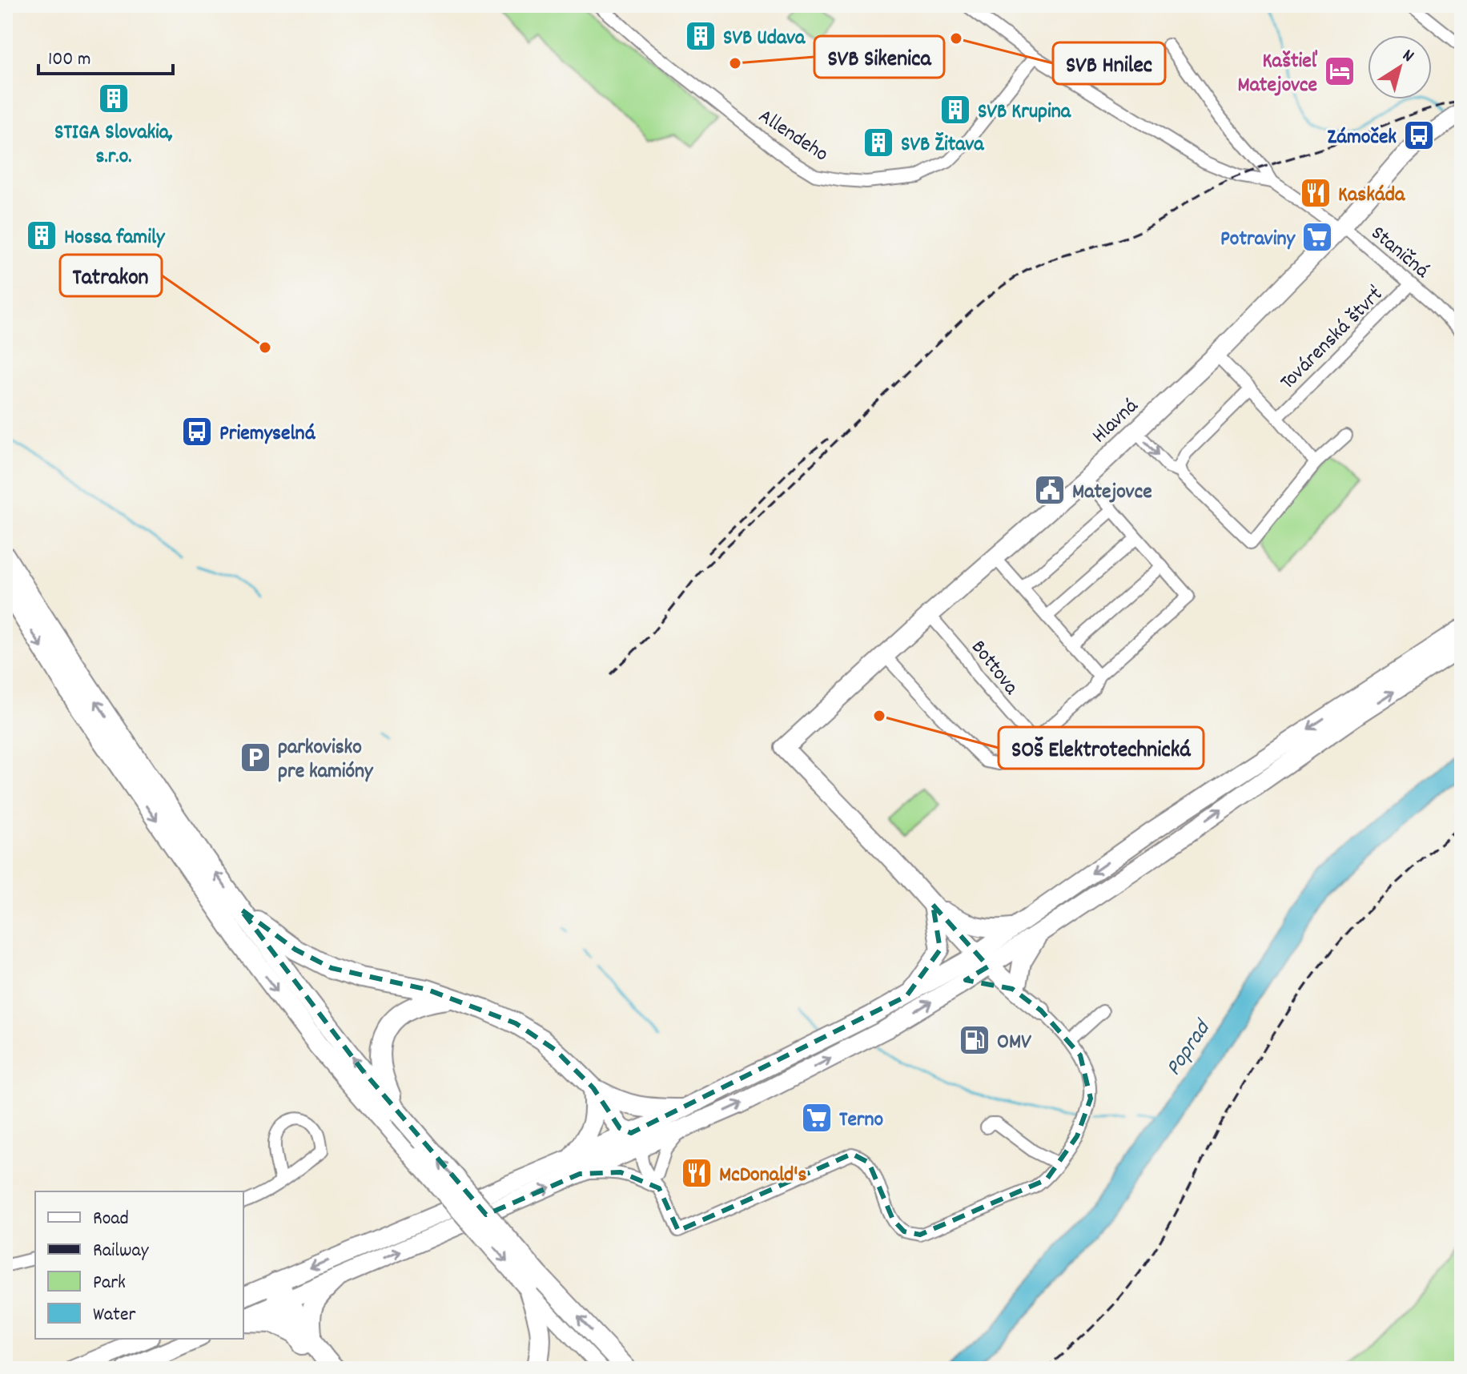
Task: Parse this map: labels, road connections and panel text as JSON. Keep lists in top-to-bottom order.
{
  "streets": {
    "main road": ["Hlavná"],
    "street": [
      "Allendeho",
      "Staničná",
      "Továrenská štvrť",
      "Bottova"
    ]
  },
  "crossings": [
    ["Staničná", "Továrenská štvrť"],
    ["Staničná", "Hlavná"],
    ["Továrenská štvrť", "Hlavná"],
    ["Hlavná", "Bottova"]
  ],
  "water": ["Poprad"],
  "places": {
    "building": [
      "SVB Udava",
      "STIGA Slovakia, s.r.o.",
      "SVB Krupina",
      "SVB Žitava",
      "Hossa family"
    ],
    "other": [
      "SVB Hnilec",
      "SVB Sikenica",
      "Tatrakon",
      "SOŠ Elektrotechnická"
    ],
    "hotel": ["Kaštieľ Matejovce"],
    "bus stop": ["Zámoček", "Priemyselná"],
    "restaurant": ["Kaskáda", "McDonald's"],
    "supermarket": ["Potraviny", "Terno"],
    "public building": ["Matejovce"],
    "parking": ["parkovisko pre kamióny"],
    "fuel station": ["OMV"]
  },
  "legend": [
    "Road",
    "Railway",
    "Park",
    "Water"
  ],
  "scale_bar": "100 m",
  "north": "top right"
}
